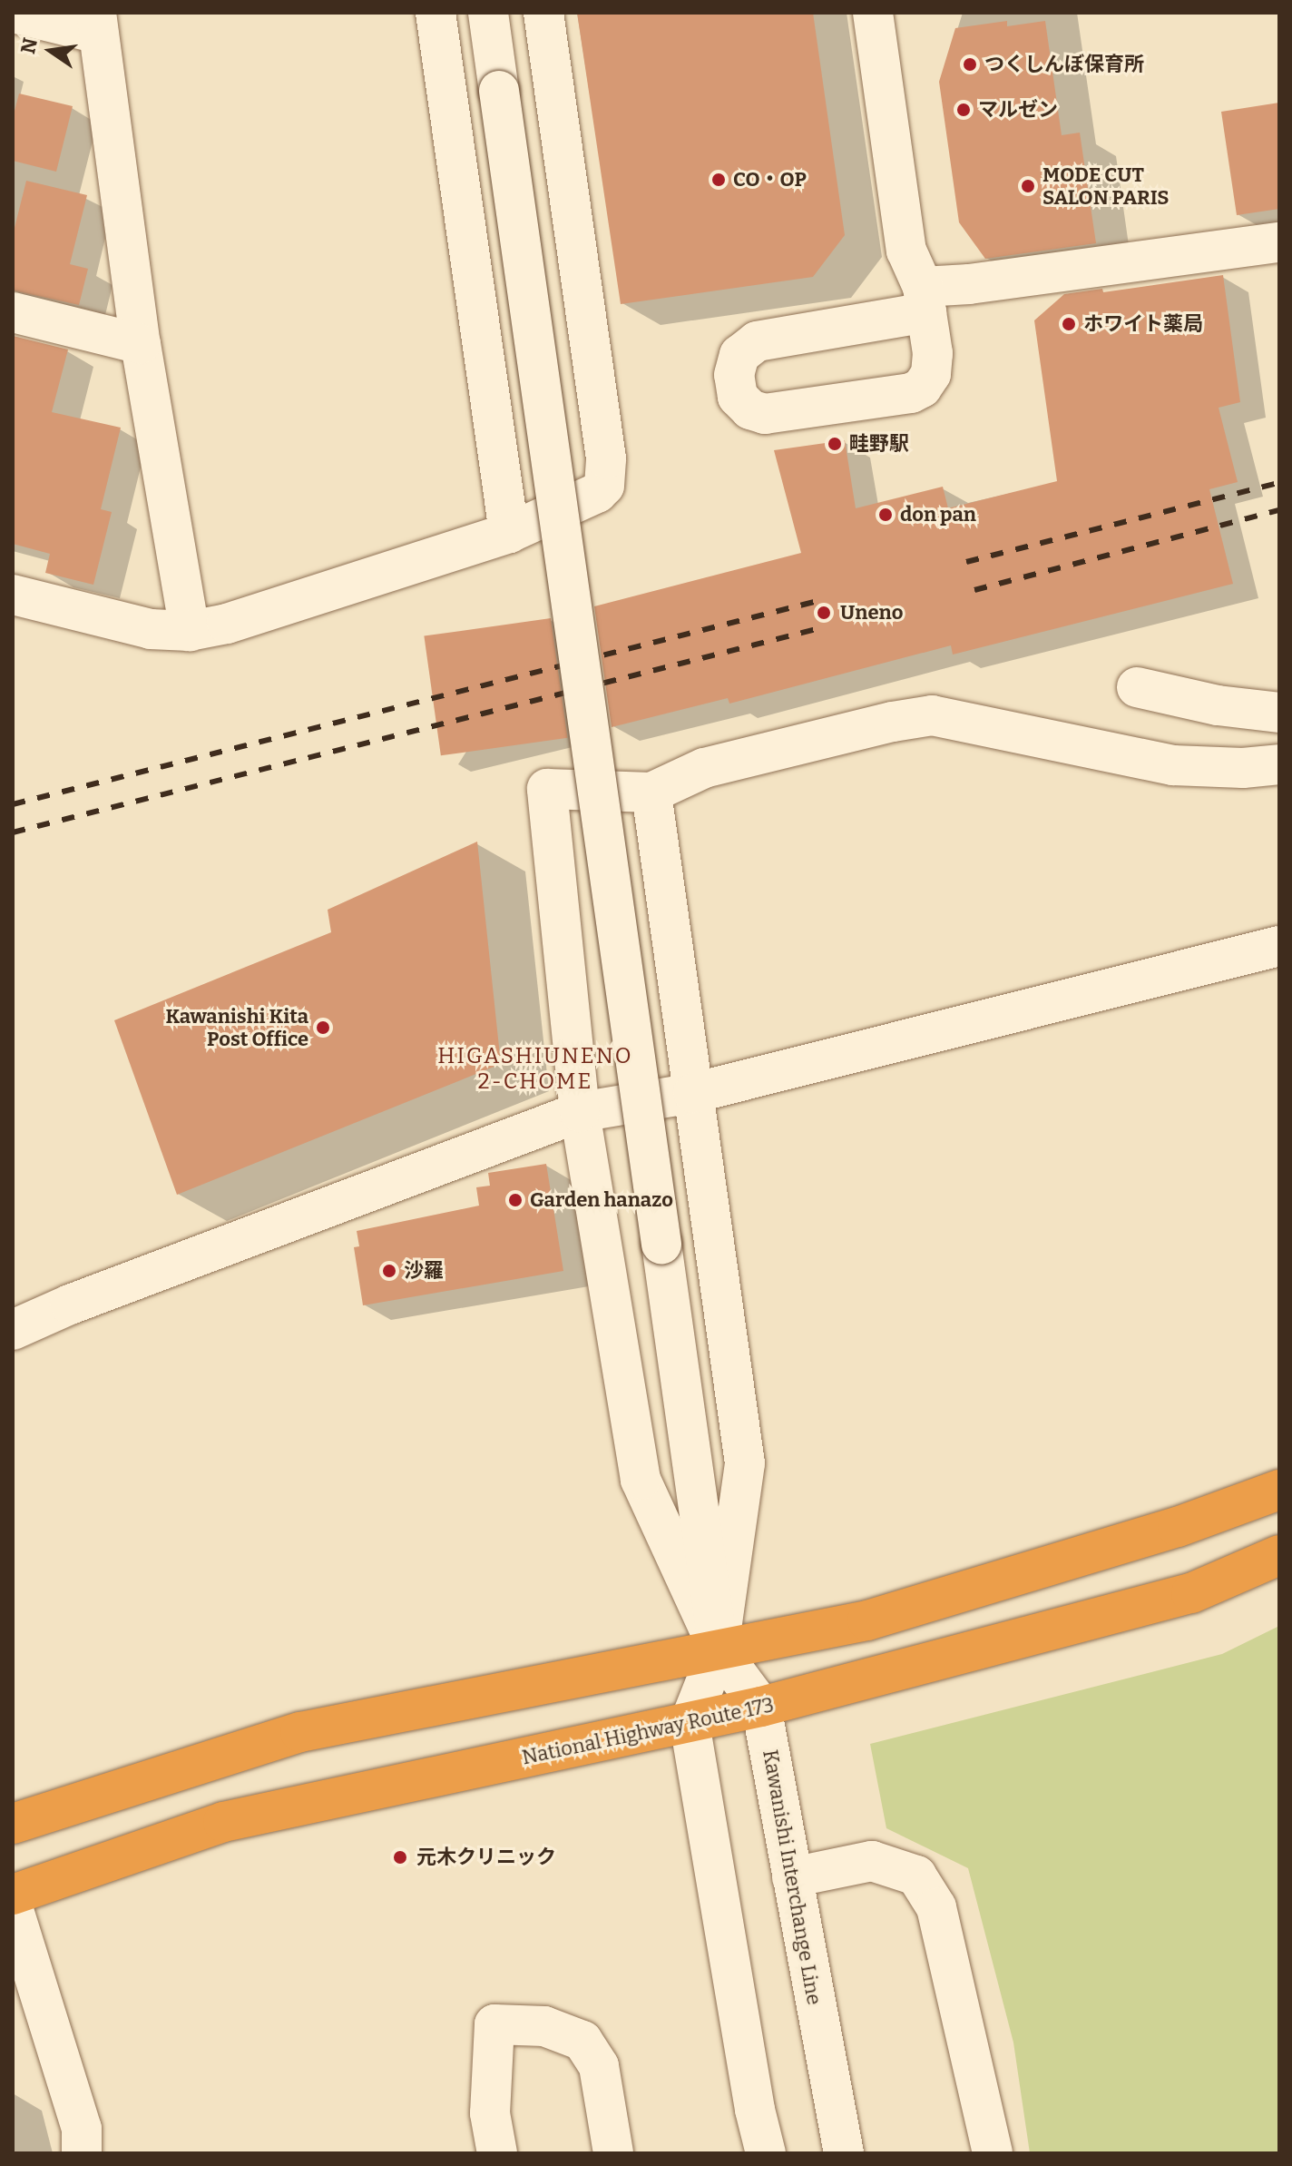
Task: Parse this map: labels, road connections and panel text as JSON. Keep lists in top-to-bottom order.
{
  "streets": {
    "highway": ["National Highway Route 173"],
    "street": ["Kawanishi Interchange Line"]
  },
  "crossings": [
    ["National Highway Route 173", "Kawanishi Interchange Line"]
  ],
  "districts": ["HIGASHIUNENO 2-CHOME"],
  "places": [
    "つくしんぼ保育所",
    "マルゼン",
    "CO・OP",
    "MODE CUT SALON PARIS",
    "ホワイト薬局",
    "畦野駅",
    "don pan",
    "Uneno",
    "Kawanishi Kita Post Office",
    "Garden hanazo",
    "沙羅",
    "元木クリニック"
  ],
  "north": "left"
}
